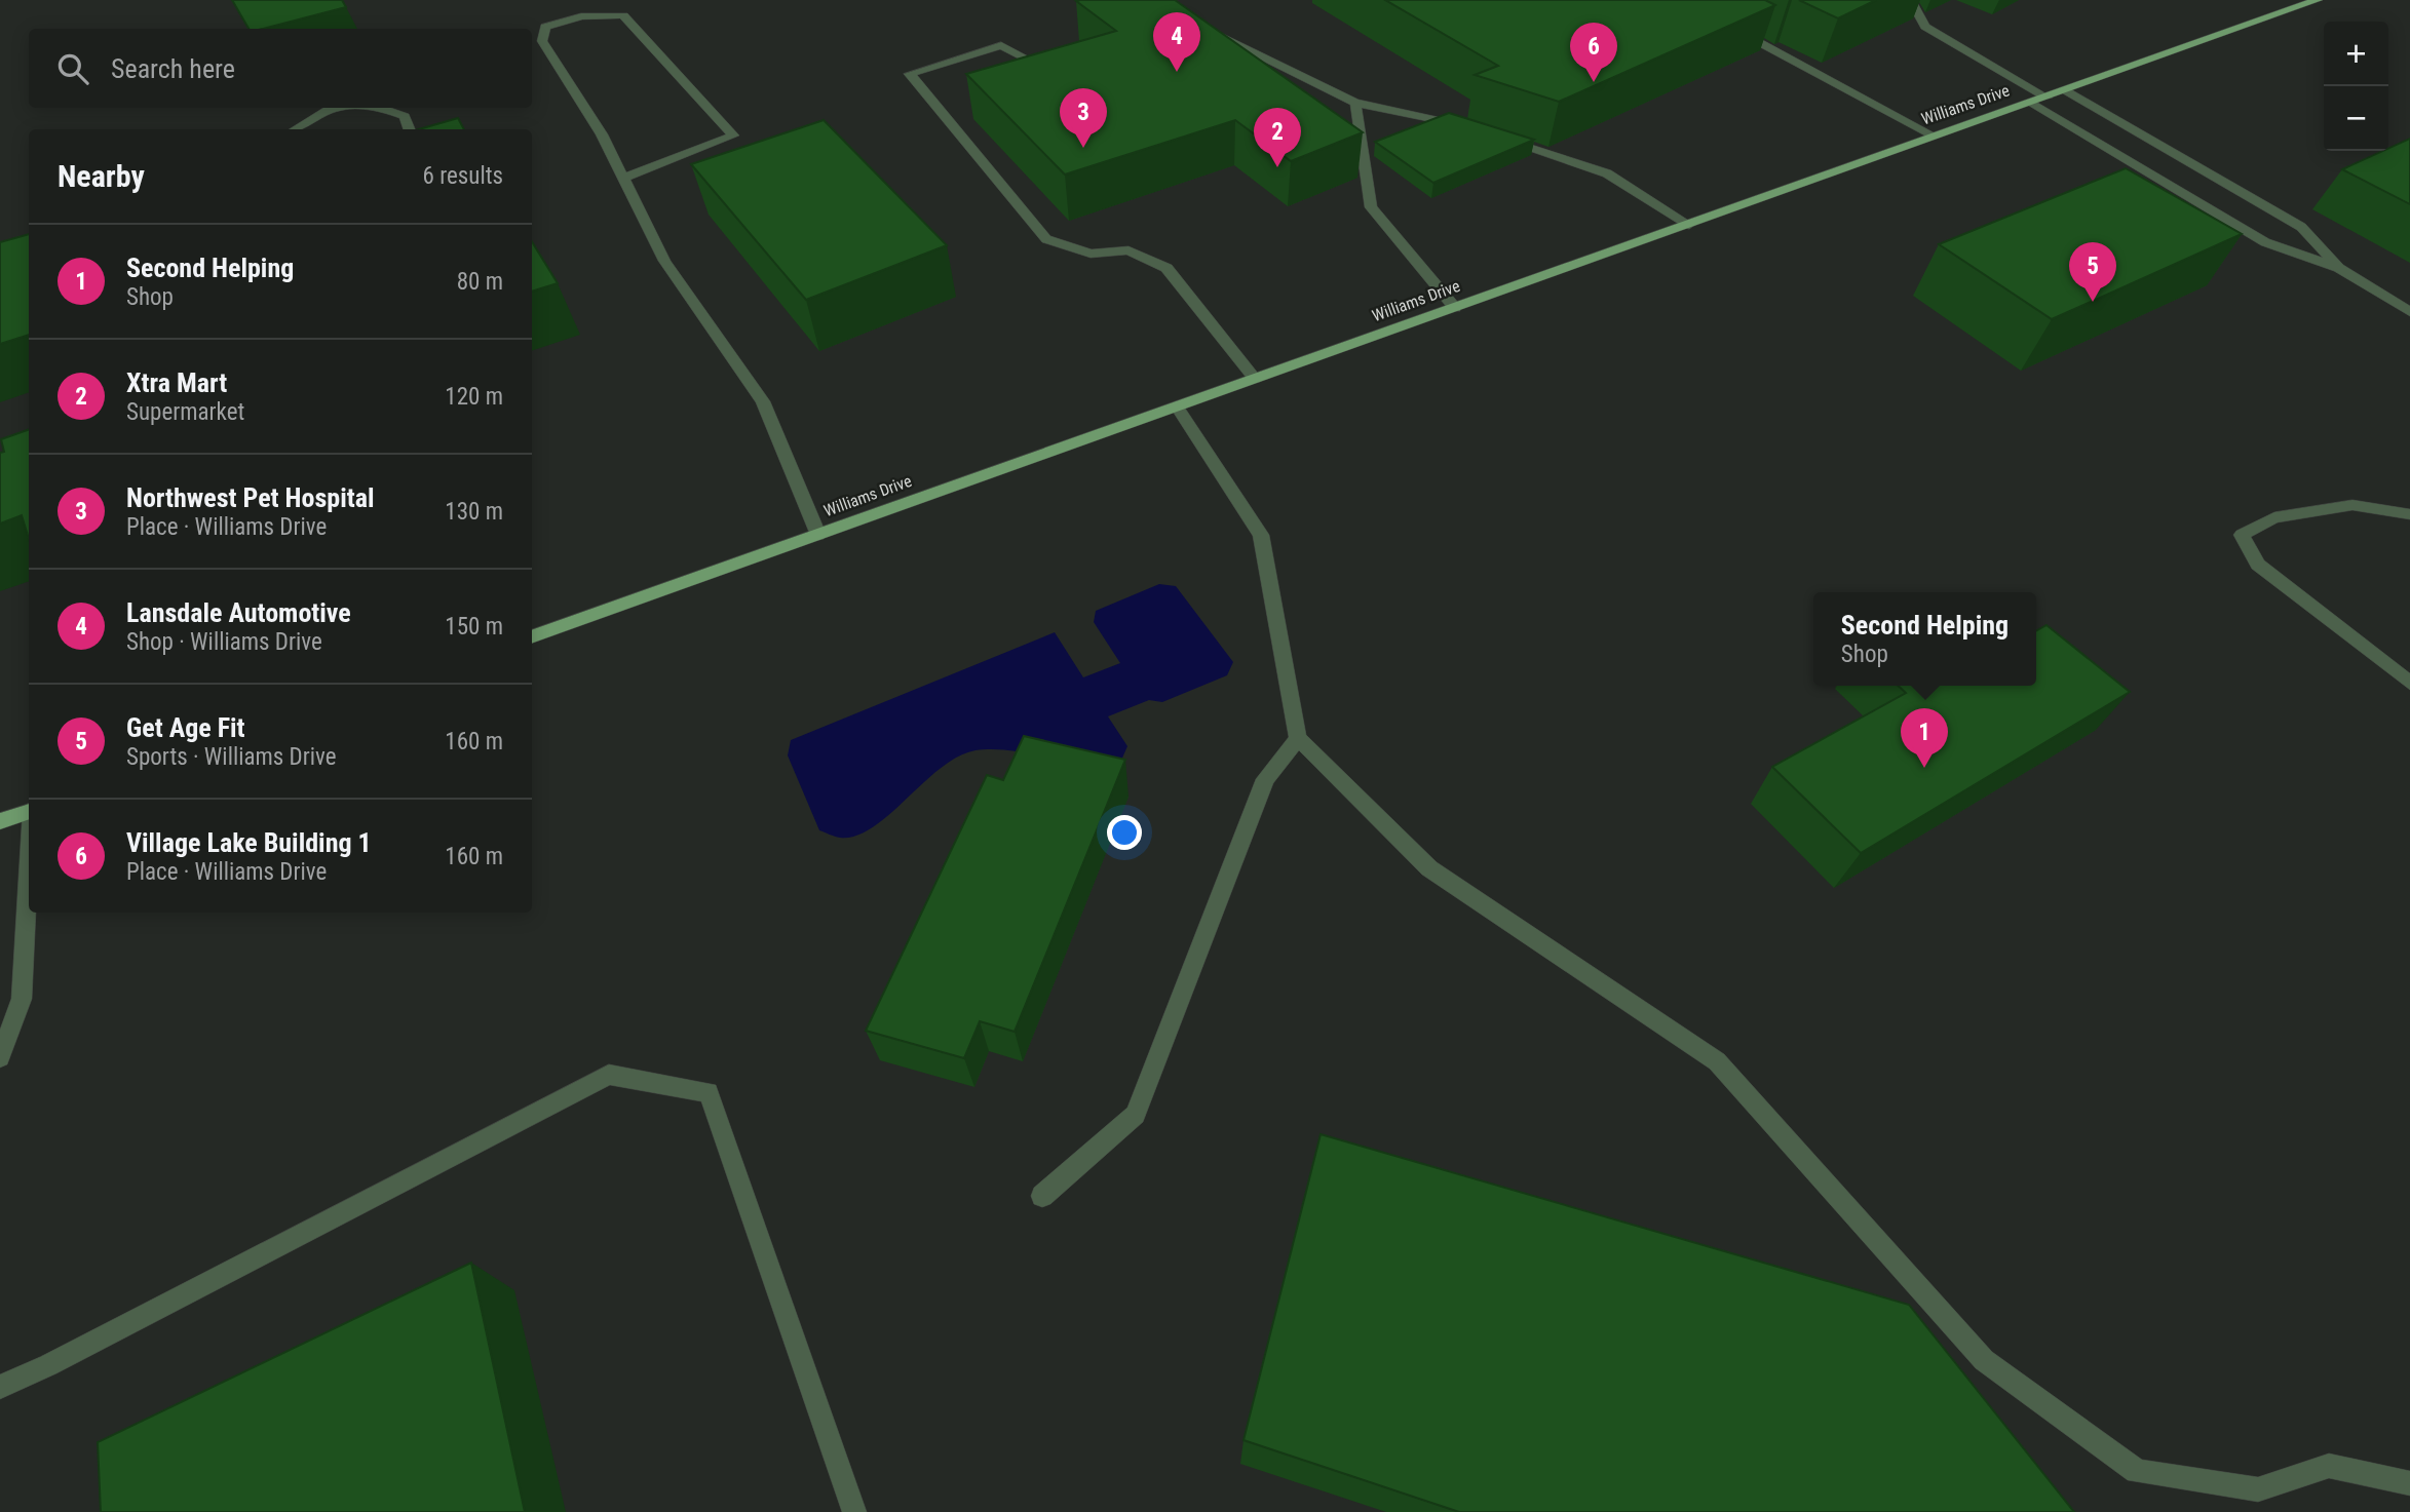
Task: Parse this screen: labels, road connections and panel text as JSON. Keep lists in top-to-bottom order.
{
  "streets": {
    "main road": ["Williams Drive"]
  },
  "page": {
    "pins": [
      "4",
      "6",
      "3",
      "2",
      "5",
      "1"
    ],
    "map_buttons": ["+", "−"],
    "search": "Search here",
    "heading": ["Nearby", "6 results"],
    "list": [
      {
        "mark": "1",
        "name": "Second Helping",
        "note": "Shop",
        "value": "80 m"
      },
      {
        "mark": "2",
        "name": "Xtra Mart",
        "note": "Supermarket",
        "value": "120 m"
      },
      {
        "mark": "3",
        "name": "Northwest Pet Hospital",
        "note": "Place · Williams Drive",
        "value": "130 m"
      },
      {
        "mark": "4",
        "name": "Lansdale Automotive",
        "note": "Shop · Williams Drive",
        "value": "150 m"
      },
      {
        "mark": "5",
        "name": "Get Age Fit",
        "note": "Sports · Williams Drive",
        "value": "160 m"
      },
      {
        "mark": "6",
        "name": "Village Lake Building 1",
        "note": "Place · Williams Drive",
        "value": "160 m"
      }
    ],
    "popup": ["Second Helping", "Shop"]
  }
}
